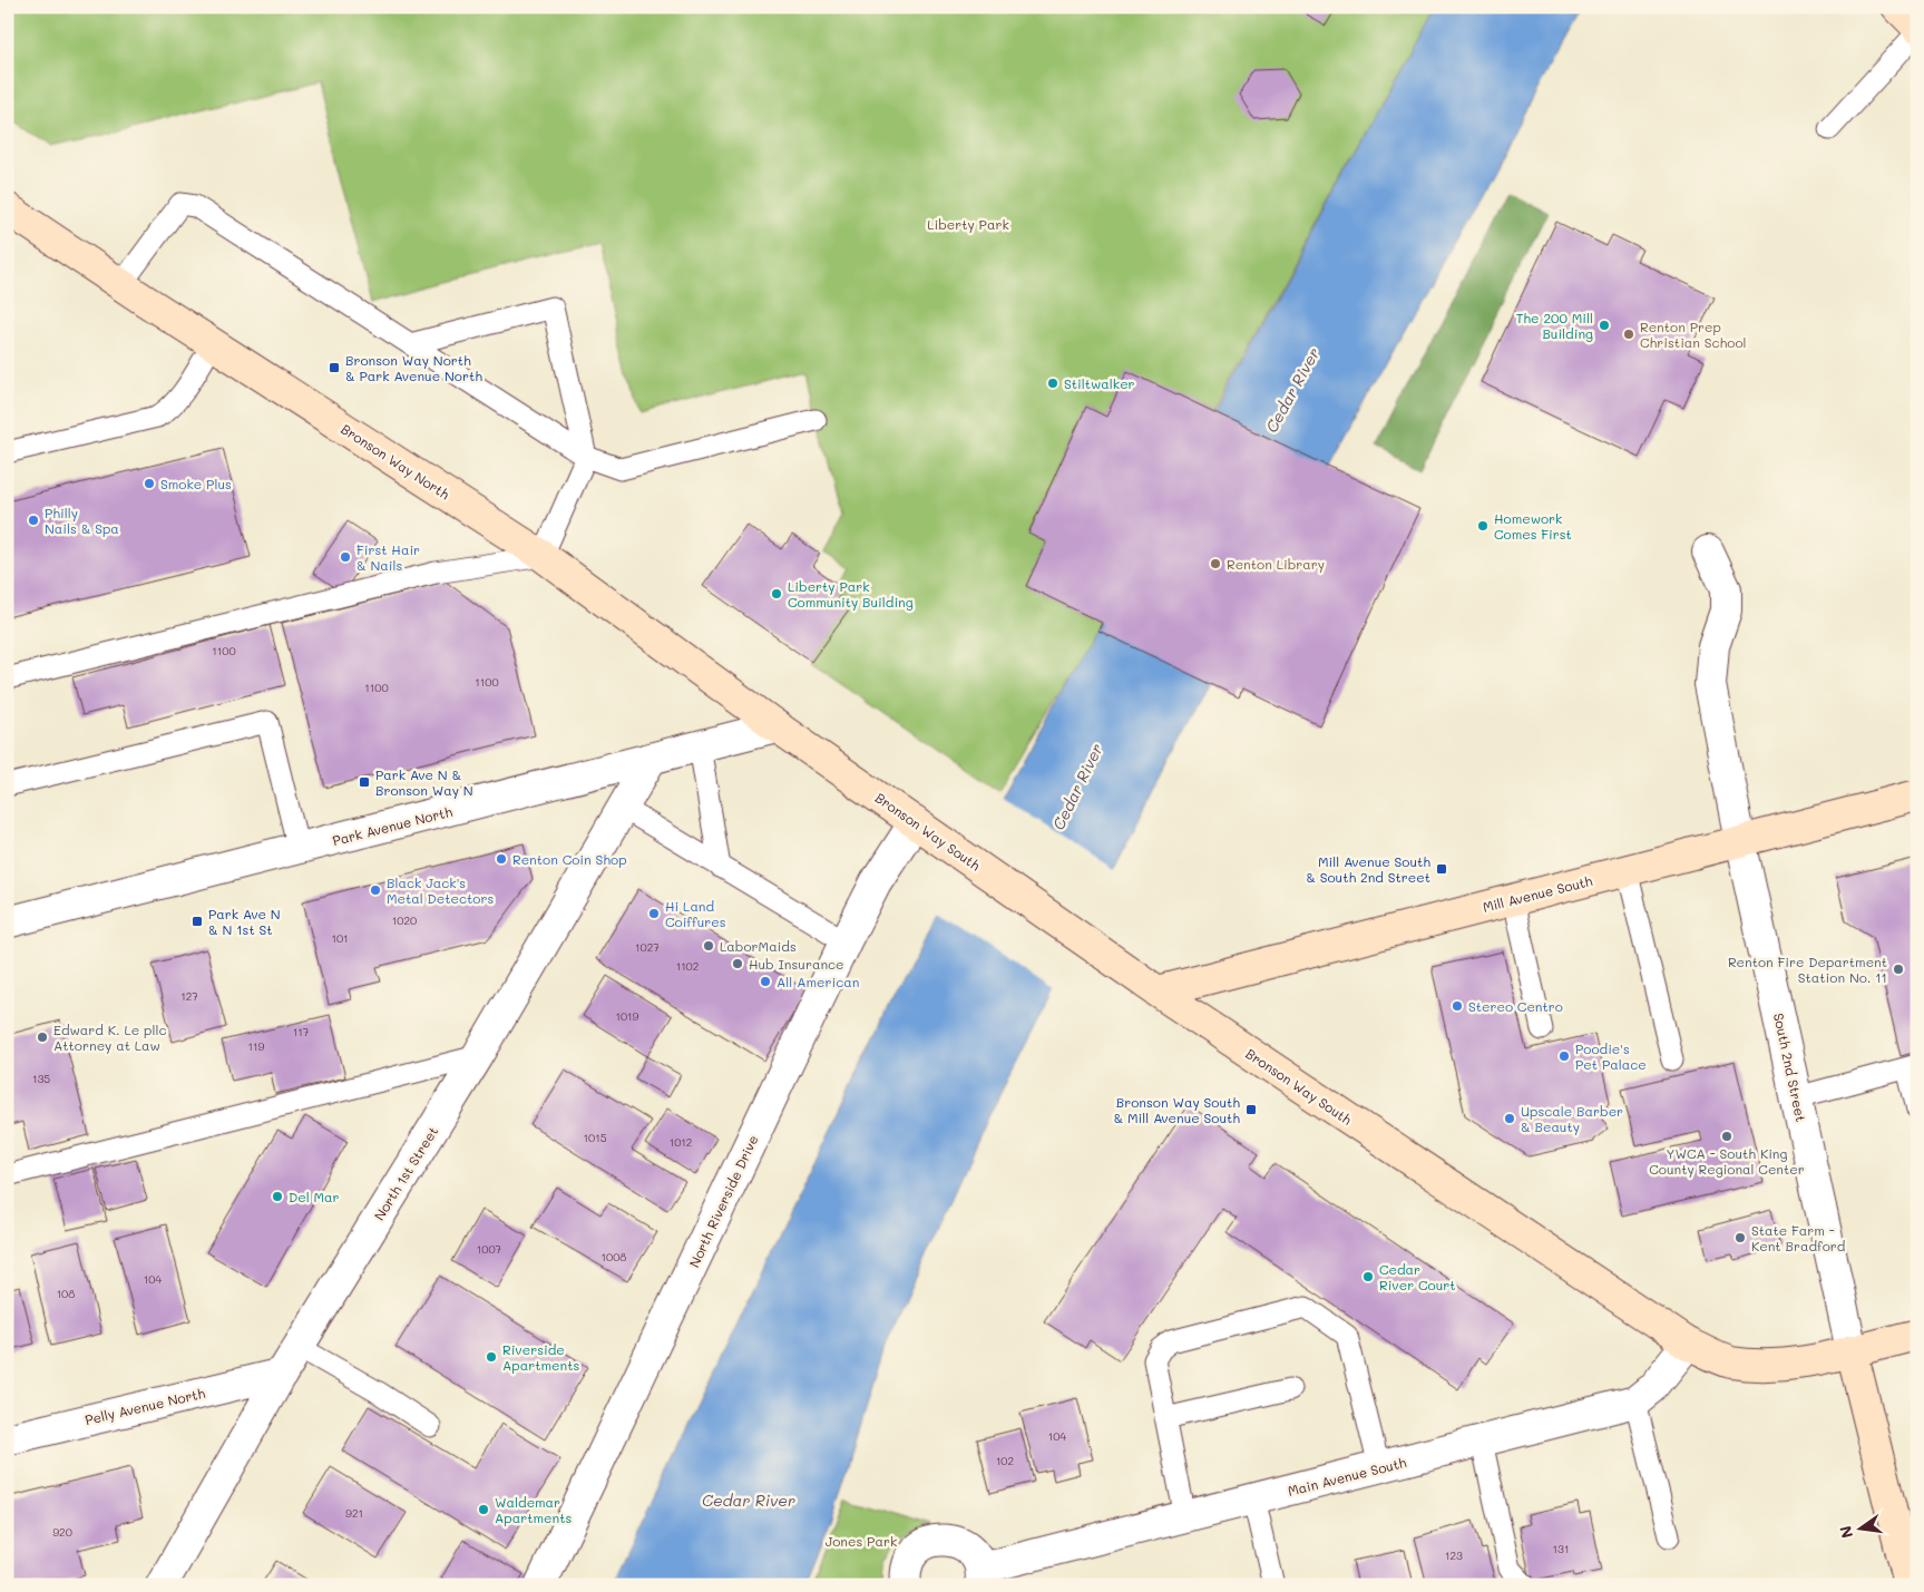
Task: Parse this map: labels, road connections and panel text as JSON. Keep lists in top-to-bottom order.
{
  "streets": {
    "main road": [
      "Bronson Way North",
      "Bronson Way South",
      "Mill Avenue South",
      "South 2nd Street"
    ],
    "street": [
      "Park Avenue North",
      "North 1st Street",
      "North Riverside Drive",
      "Pelly Avenue North",
      "Main Avenue South"
    ]
  },
  "crossings": [
    ["Bronson Way North", "Park Avenue North"],
    ["Bronson Way North", "Bronson Way South"],
    ["Park Avenue North", "Bronson Way South"],
    ["Park Avenue North", "North 1st Street"],
    ["Bronson Way South", "Mill Avenue South"],
    ["Bronson Way South", "South 2nd Street"],
    ["Bronson Way South", "North Riverside Drive"],
    ["Bronson Way South", "Main Avenue South"],
    ["Mill Avenue South", "South 2nd Street"],
    ["North 1st Street", "Pelly Avenue North"]
  ],
  "water": ["Cedar River"],
  "parks": ["Liberty Park", "Jones Park"],
  "places": {
    "other": [
      "The 200 Mill Building",
      "Renton Prep Christian School",
      "Stiltwalker",
      "Smoke Plus",
      "Philly Nails & Spa",
      "Homework Comes First",
      "First Hair & Nails",
      "Renton Library",
      "Liberty Park Community Building",
      "Renton Coin Shop",
      "Black Jack's Metal Detectors",
      "Hi Land Coiffures",
      "LaborMaids",
      "Hub Insurance",
      "Renton Fire Department Station No. 11",
      "All American",
      "Stereo Centro",
      "Edward K. Le pllc Attorney at Law",
      "Poodie's Pet Palace",
      "Upscale Barber & Beauty",
      "YWCA - South King County Regional Center",
      "Del Mar",
      "State Farm - Kent Bradford",
      "Cedar River Court",
      "Riverside Apartments",
      "Waldemar Apartments"
    ],
    "transit": [
      "Bronson Way North & Park Avenue North",
      "Park Ave N & Bronson Way N",
      "Mill Avenue South & South 2nd Street",
      "Park Ave N & N 1st St",
      "Bronson Way South & Mill Avenue South"
    ]
  },
  "house_numbers": [
    "1100",
    "1100",
    "1100",
    "1020",
    "101",
    "1027",
    "1102",
    "127",
    "1019",
    "117",
    "119",
    "135",
    "1015",
    "1012",
    "1007",
    "1008",
    "104",
    "108",
    "104",
    "102",
    "921",
    "920",
    "131",
    "123"
  ],
  "north": "left"
}
